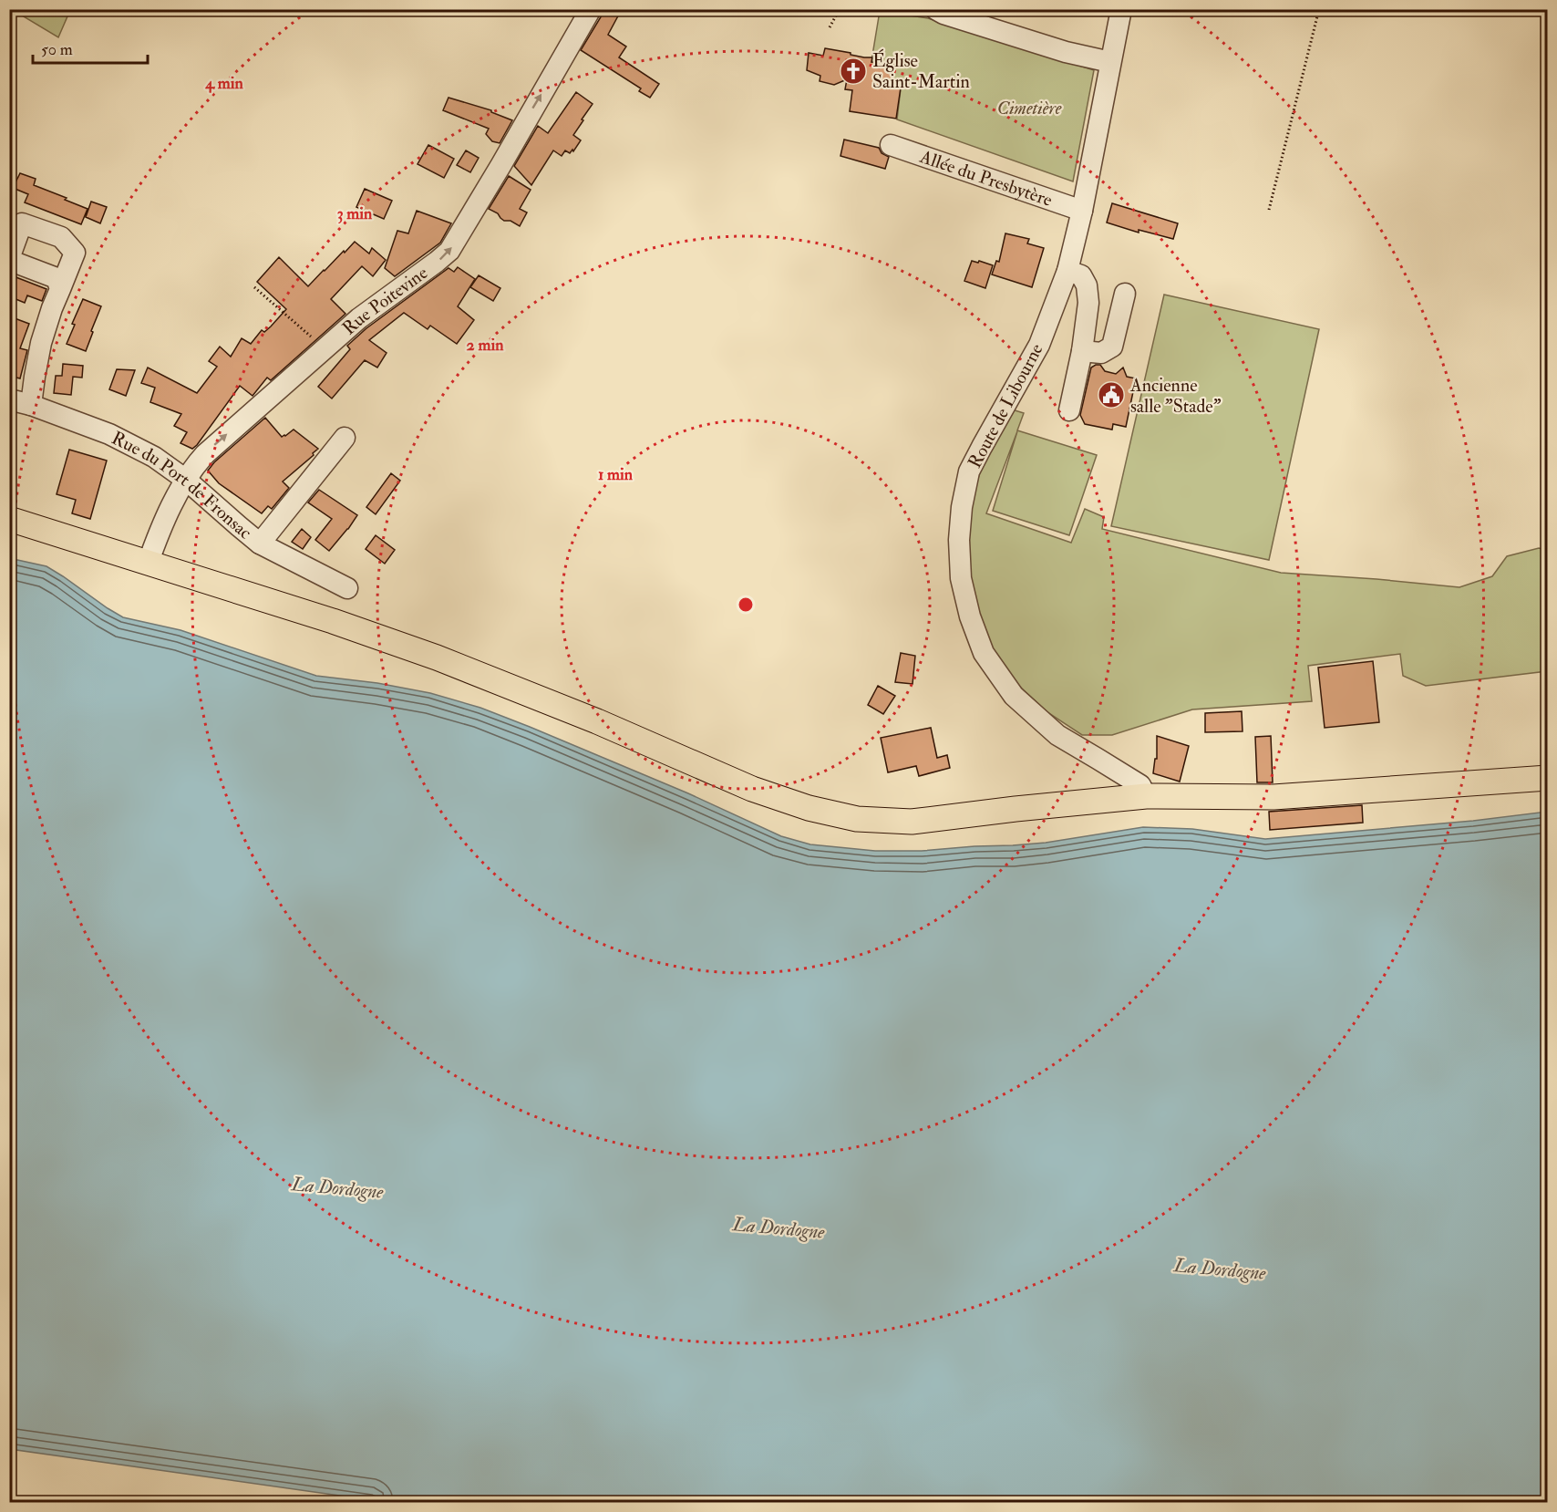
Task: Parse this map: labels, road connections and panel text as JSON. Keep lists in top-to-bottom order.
{
  "streets": {
    "street": [
      "Allée du Presbytère",
      "Rue Poitevine",
      "Route de Libourne",
      "Rue du Port de Fronsac"
    ]
  },
  "crossings": [
    ["Allée du Presbytère", "Route de Libourne"],
    ["Rue Poitevine", "Rue du Port de Fronsac"]
  ],
  "one_way": ["Rue Poitevine"],
  "water": ["La Dordogne"],
  "parks": ["Cimetière"],
  "places": {
    "church": ["Église Saint-Martin"],
    "public building": ["Ancienne salle \"Stade\""]
  },
  "scale_bar": "50 m",
  "rings": [
    "4 min",
    "3 min",
    "2 min",
    "1 min"
  ]
}
